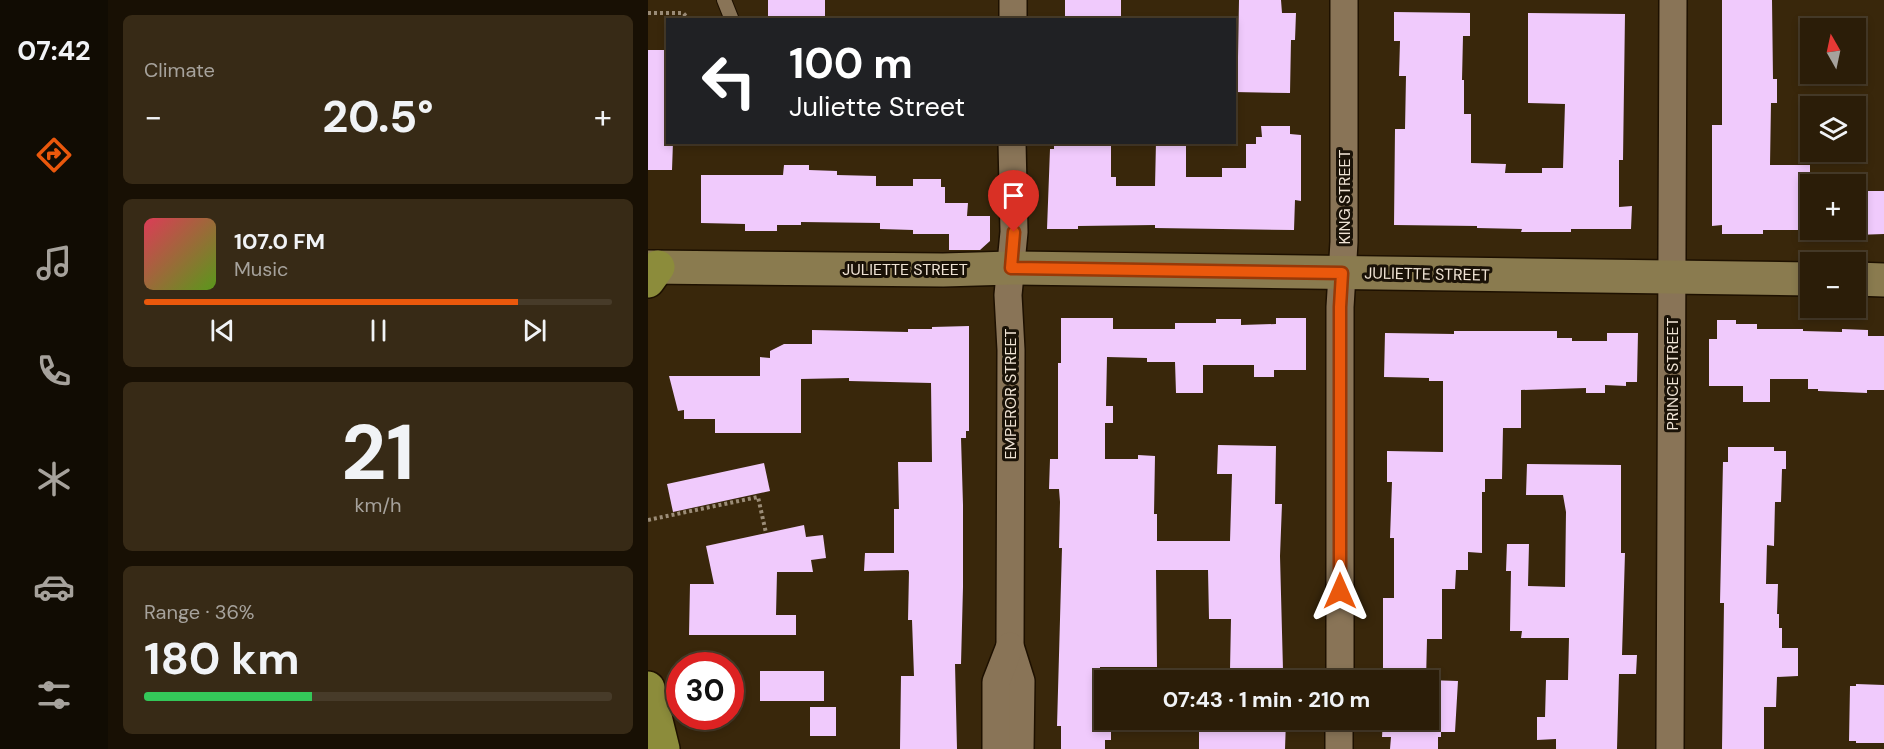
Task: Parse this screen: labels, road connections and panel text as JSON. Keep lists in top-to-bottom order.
{
  "streets": {
    "main road": ["JULIETTE STREET"],
    "street": ["KING STREET", "PRINCE STREET", "EMPEROR STREET"]
  },
  "crossings": [
    ["KING STREET", "JULIETTE STREET"],
    ["JULIETTE STREET", "PRINCE STREET"],
    ["JULIETTE STREET", "EMPEROR STREET"]
  ],
  "north": "top",
  "page": {
    "tabs": "07:42",
    "tile": [
      "Climate",
      ["21", "km/h"],
      ["Range · 36%", "180 km"]
    ],
    "map_buttons": ["+", "−"],
    "turn": ["100 m", "Juliette Street"],
    "heat": ["−", "20.5°", "+"],
    "song": ["107.0 FM", "Music"],
    "limit": "30",
    "trip": "07:43 · 1 min · 210 m"
  }
}
